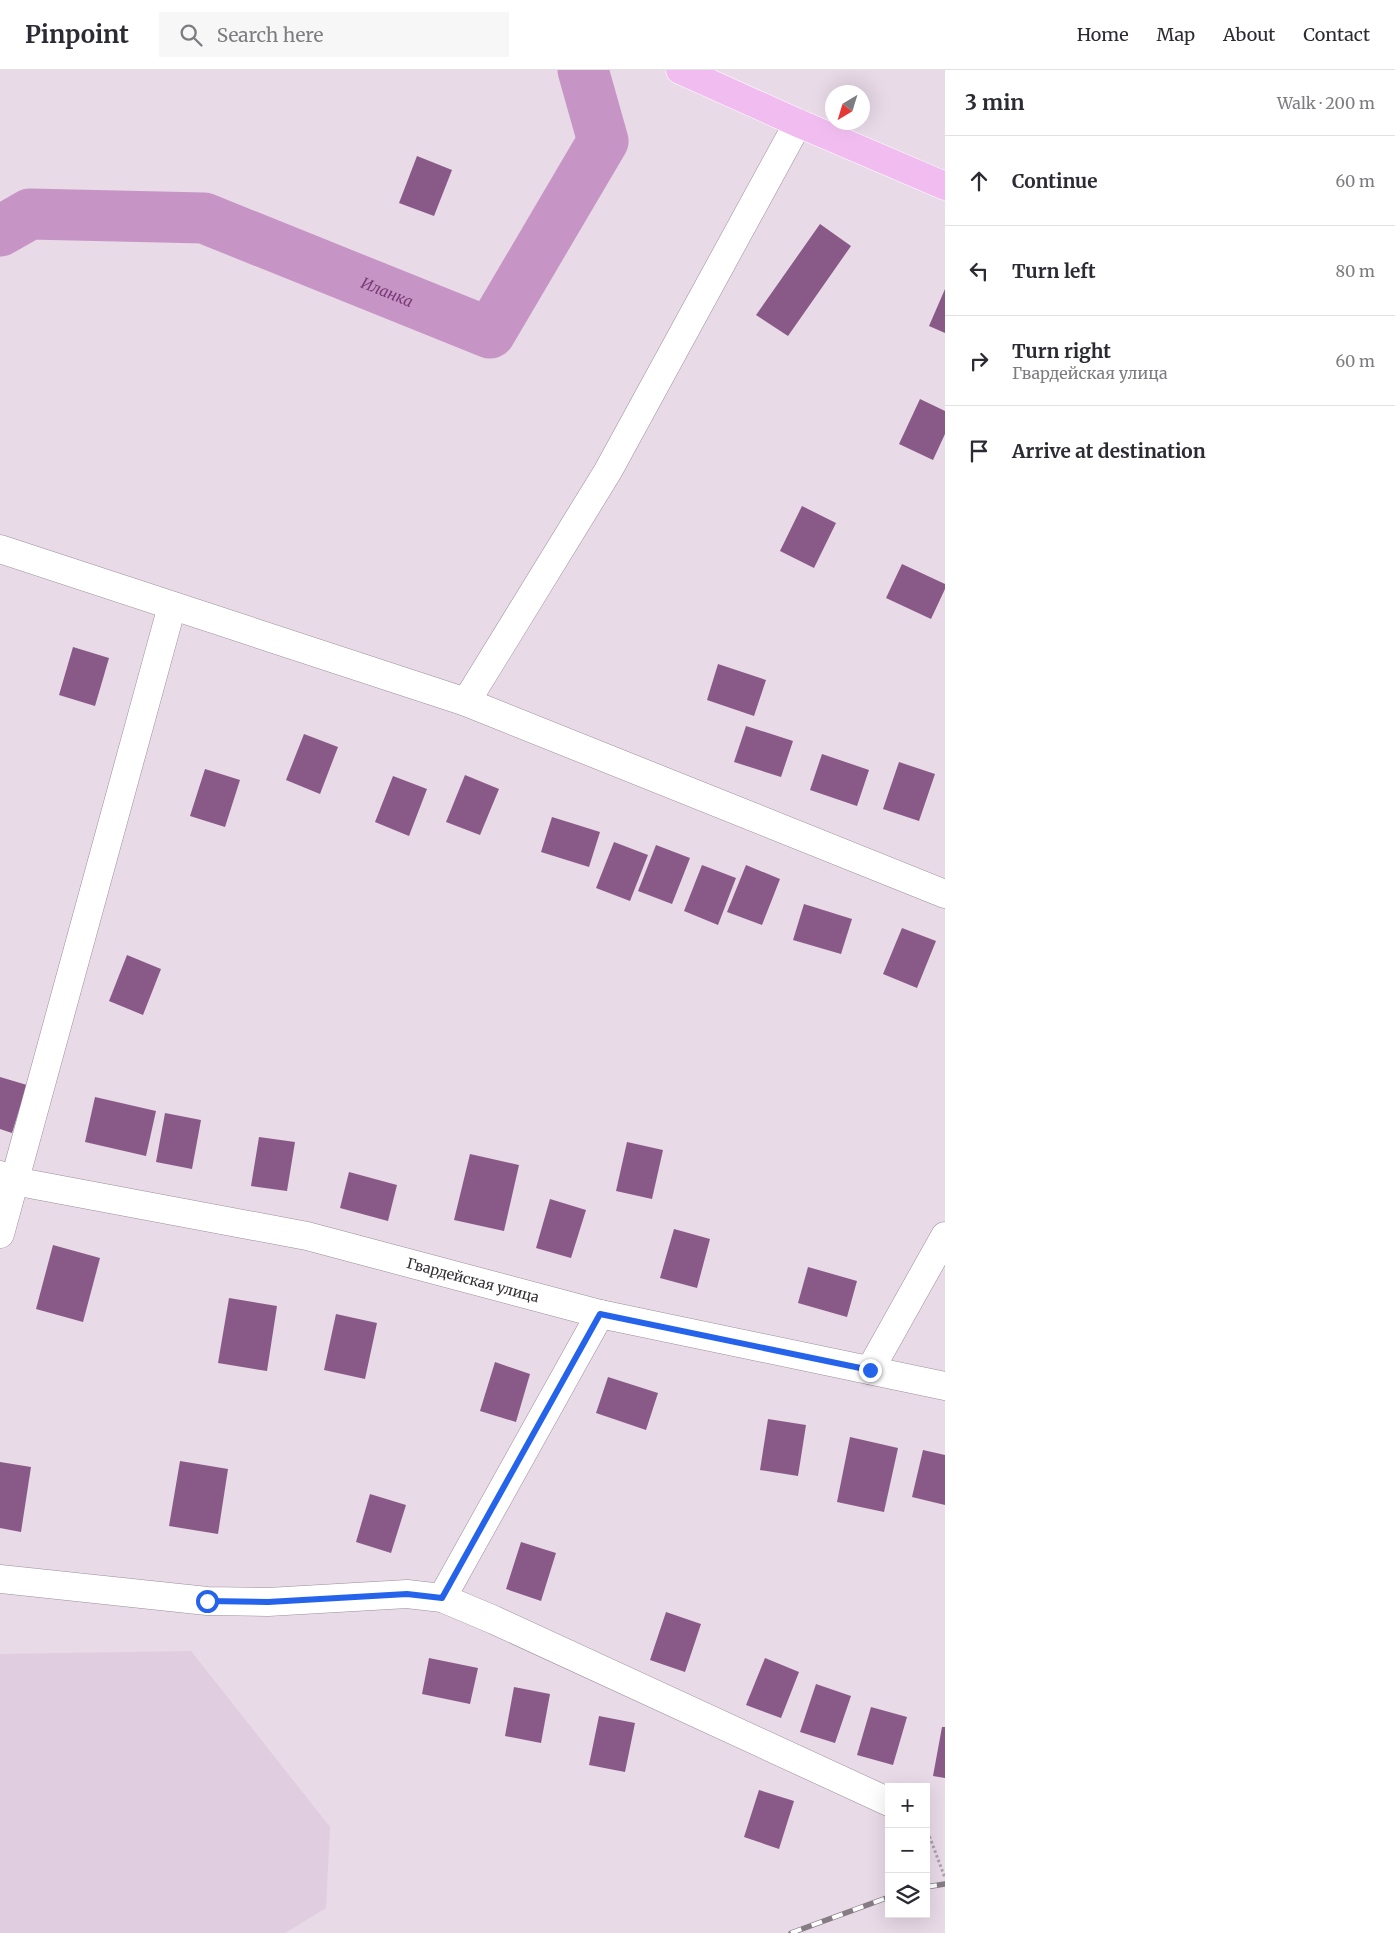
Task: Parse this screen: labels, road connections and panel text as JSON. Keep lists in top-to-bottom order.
{
  "streets": {
    "street": ["Гвардейская улица"]
  },
  "water": ["Иланка"],
  "north": "bottom left",
  "page": {
    "header": "Pinpoint",
    "search": "Search here",
    "nav": [
      "Home",
      "Map",
      "About",
      "Contact"
    ],
    "heading": ["3 min", "Walk · 200 m"],
    "list": [
      ["Continue", "60 m"],
      ["Turn left", "80 m"],
      ["Turn right", "Гвардейская улица", "60 m"],
      "Arrive at destination"
    ],
    "map_buttons": ["+", "−"]
  }
}
